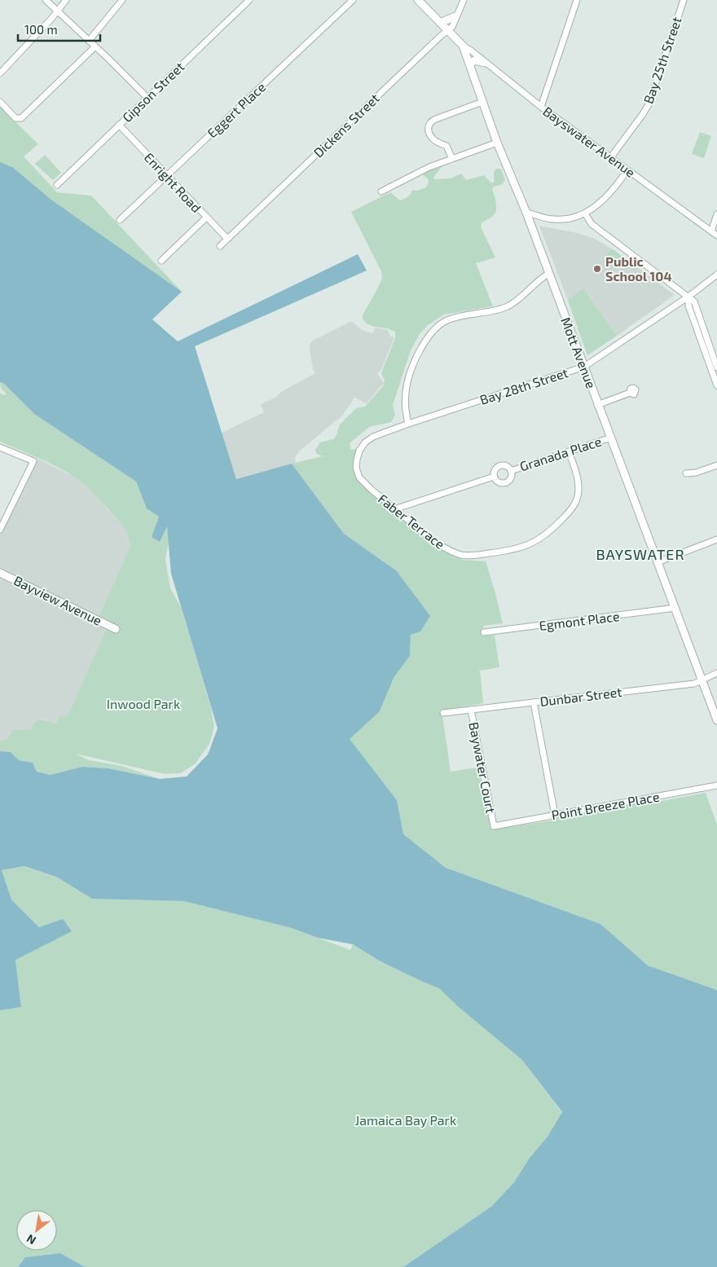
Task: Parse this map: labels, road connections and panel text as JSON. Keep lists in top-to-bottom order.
{
  "streets": {
    "street": [
      "Bay 25th Street",
      "Gipson Street",
      "Eggert Place",
      "Dickens Street",
      "Bayswater Avenue",
      "Enright Road",
      "Mott Avenue",
      "Bay 28th Street",
      "Granada Place",
      "Faber Terrace",
      "Bayview Avenue",
      "Egmont Place",
      "Dunbar Street",
      "Baywater Court",
      "Point Breeze Place"
    ]
  },
  "crossings": [
    ["Bay 25th Street", "Bayswater Avenue"],
    ["Gipson Street", "Enright Road"],
    ["Eggert Place", "Enright Road"],
    ["Dickens Street", "Enright Road"],
    ["Dickens Street", "Mott Avenue"],
    ["Bayswater Avenue", "Mott Avenue"],
    ["Mott Avenue", "Bay 28th Street"],
    ["Mott Avenue", "Granada Place"],
    ["Mott Avenue", "Egmont Place"],
    ["Mott Avenue", "Dunbar Street"],
    ["Bay 28th Street", "Faber Terrace"],
    ["Granada Place", "Faber Terrace"],
    ["Dunbar Street", "Baywater Court"],
    ["Baywater Court", "Point Breeze Place"]
  ],
  "districts": ["BAYSWATER"],
  "parks": ["Inwood Park", "Jamaica Bay Park"],
  "places": ["Public School 104"],
  "scale_bar": "100 m",
  "north": "bottom left"
}
